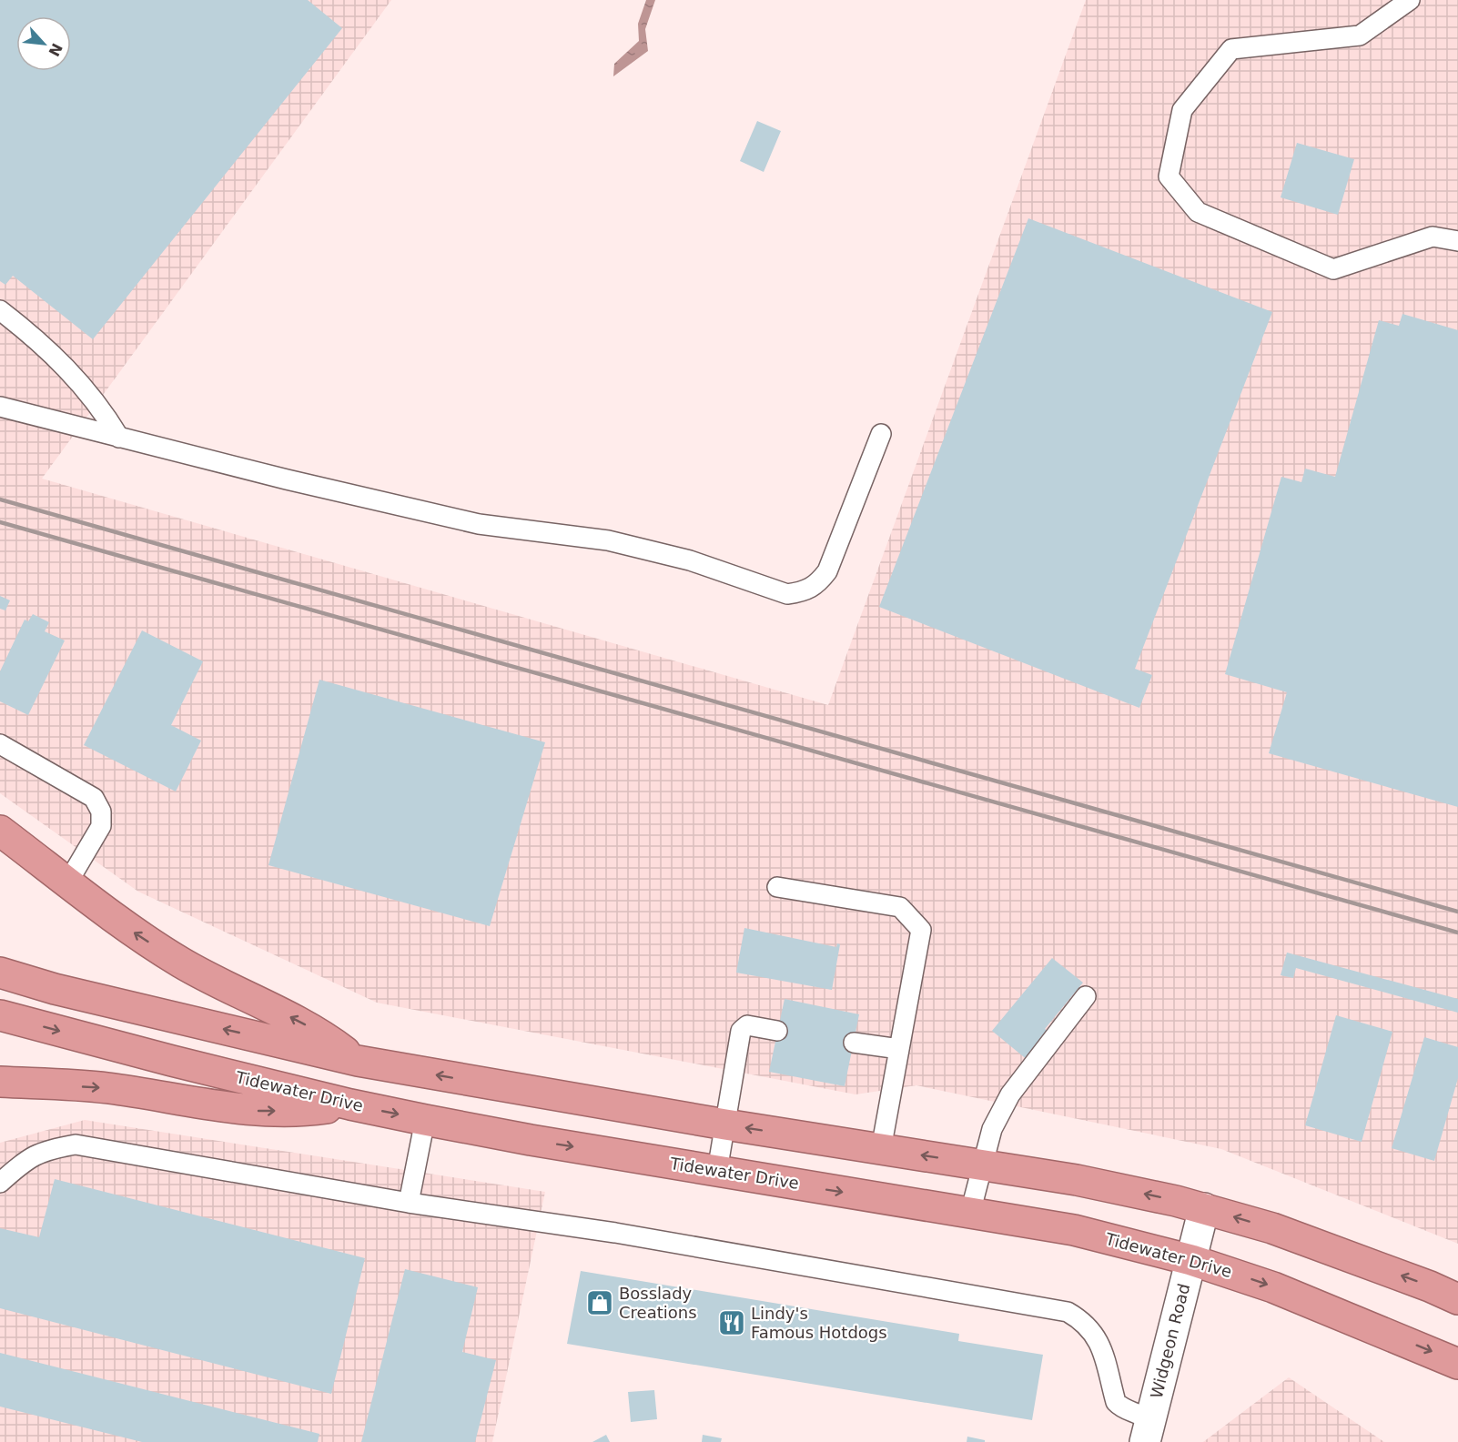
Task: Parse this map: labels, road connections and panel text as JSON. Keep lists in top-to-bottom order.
{
  "streets": {
    "highway": ["Tidewater Drive"],
    "street": ["Widgeon Road"]
  },
  "crossings": [
    ["Tidewater Drive", "Widgeon Road"]
  ],
  "places": {
    "shop": ["Bosslady Creations"],
    "restaurant": ["Lindy's Famous Hotdogs"]
  },
  "north": "bottom right"
}
